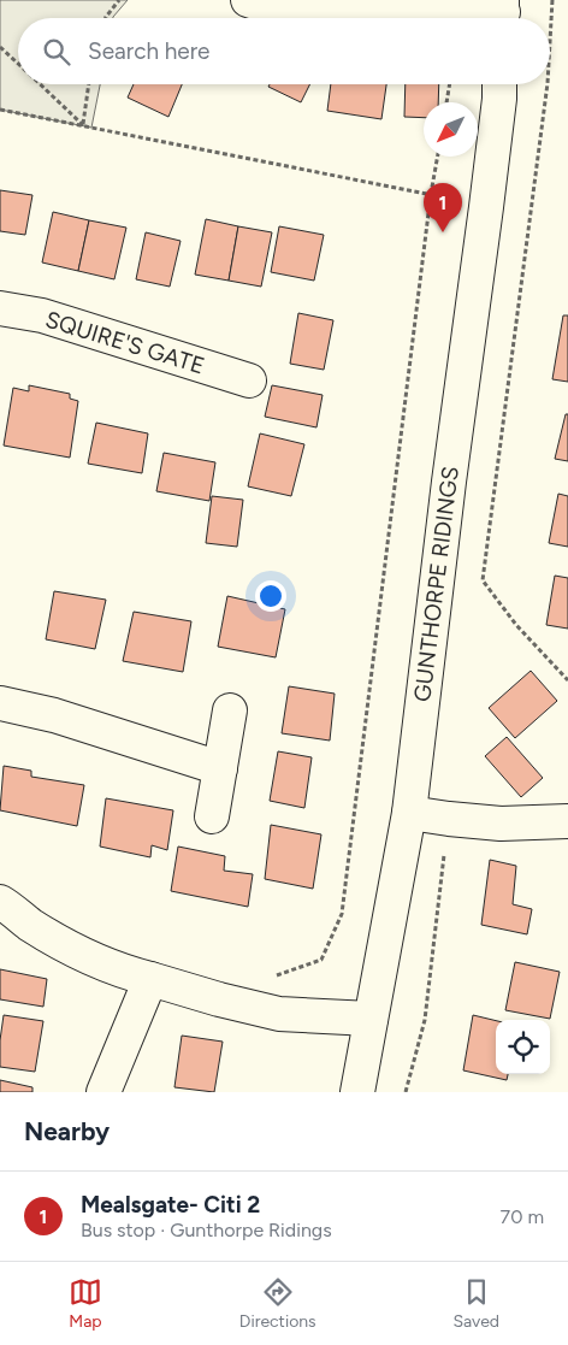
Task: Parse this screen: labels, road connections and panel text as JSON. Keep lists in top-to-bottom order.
{
  "streets": {
    "street": ["SQUIRE'S GATE", "GUNTHORPE RIDINGS"]
  },
  "north": "bottom left",
  "page": {
    "search": "Search here",
    "pins": "1",
    "heading": "Nearby",
    "list": [
      {
        "mark": "1",
        "name": "Mealsgate- Citi 2",
        "note": "Bus stop · Gunthorpe Ridings",
        "value": "70 m"
      }
    ],
    "nav": ["Map", "Directions", "Saved"]
  }
}
